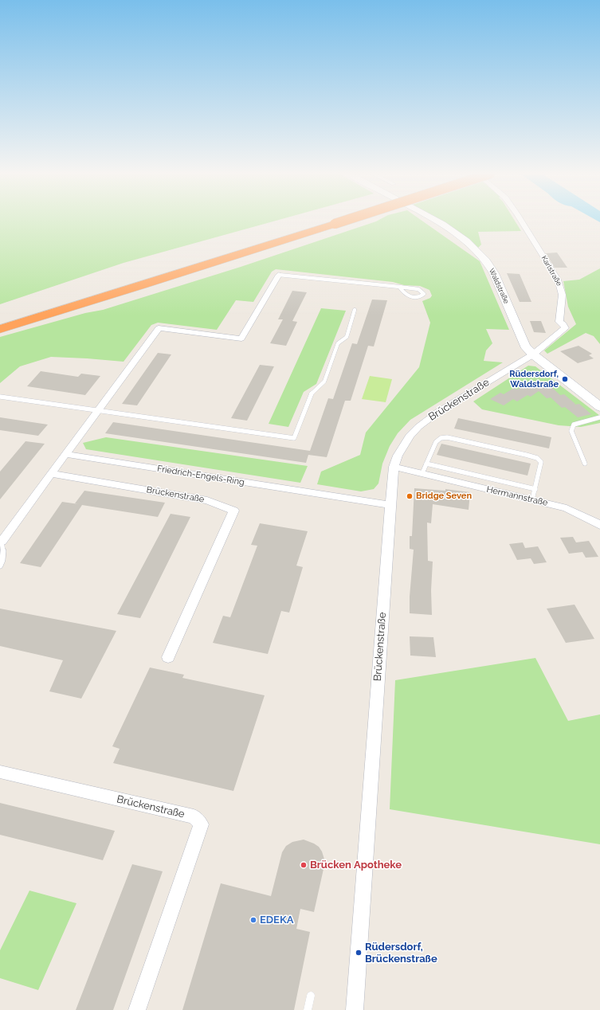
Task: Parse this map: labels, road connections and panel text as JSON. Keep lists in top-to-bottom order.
{
  "streets": {
    "street": [
      "Karlstraße",
      "Waldstraße",
      "Brückenstraße",
      "Friedrich-Engels-Ring",
      "Hermannstraße"
    ]
  },
  "crossings": [
    ["Karlstraße", "Waldstraße"],
    ["Karlstraße", "Brückenstraße"],
    ["Waldstraße", "Brückenstraße"],
    ["Brückenstraße", "Friedrich-Engels-Ring"],
    ["Brückenstraße", "Hermannstraße"]
  ],
  "places": [
    "Rüdersdorf, Waldstraße",
    "Bridge Seven",
    "Brücken Apotheke",
    "EDEKA",
    "Rüdersdorf, Brückenstraße"
  ]
}
